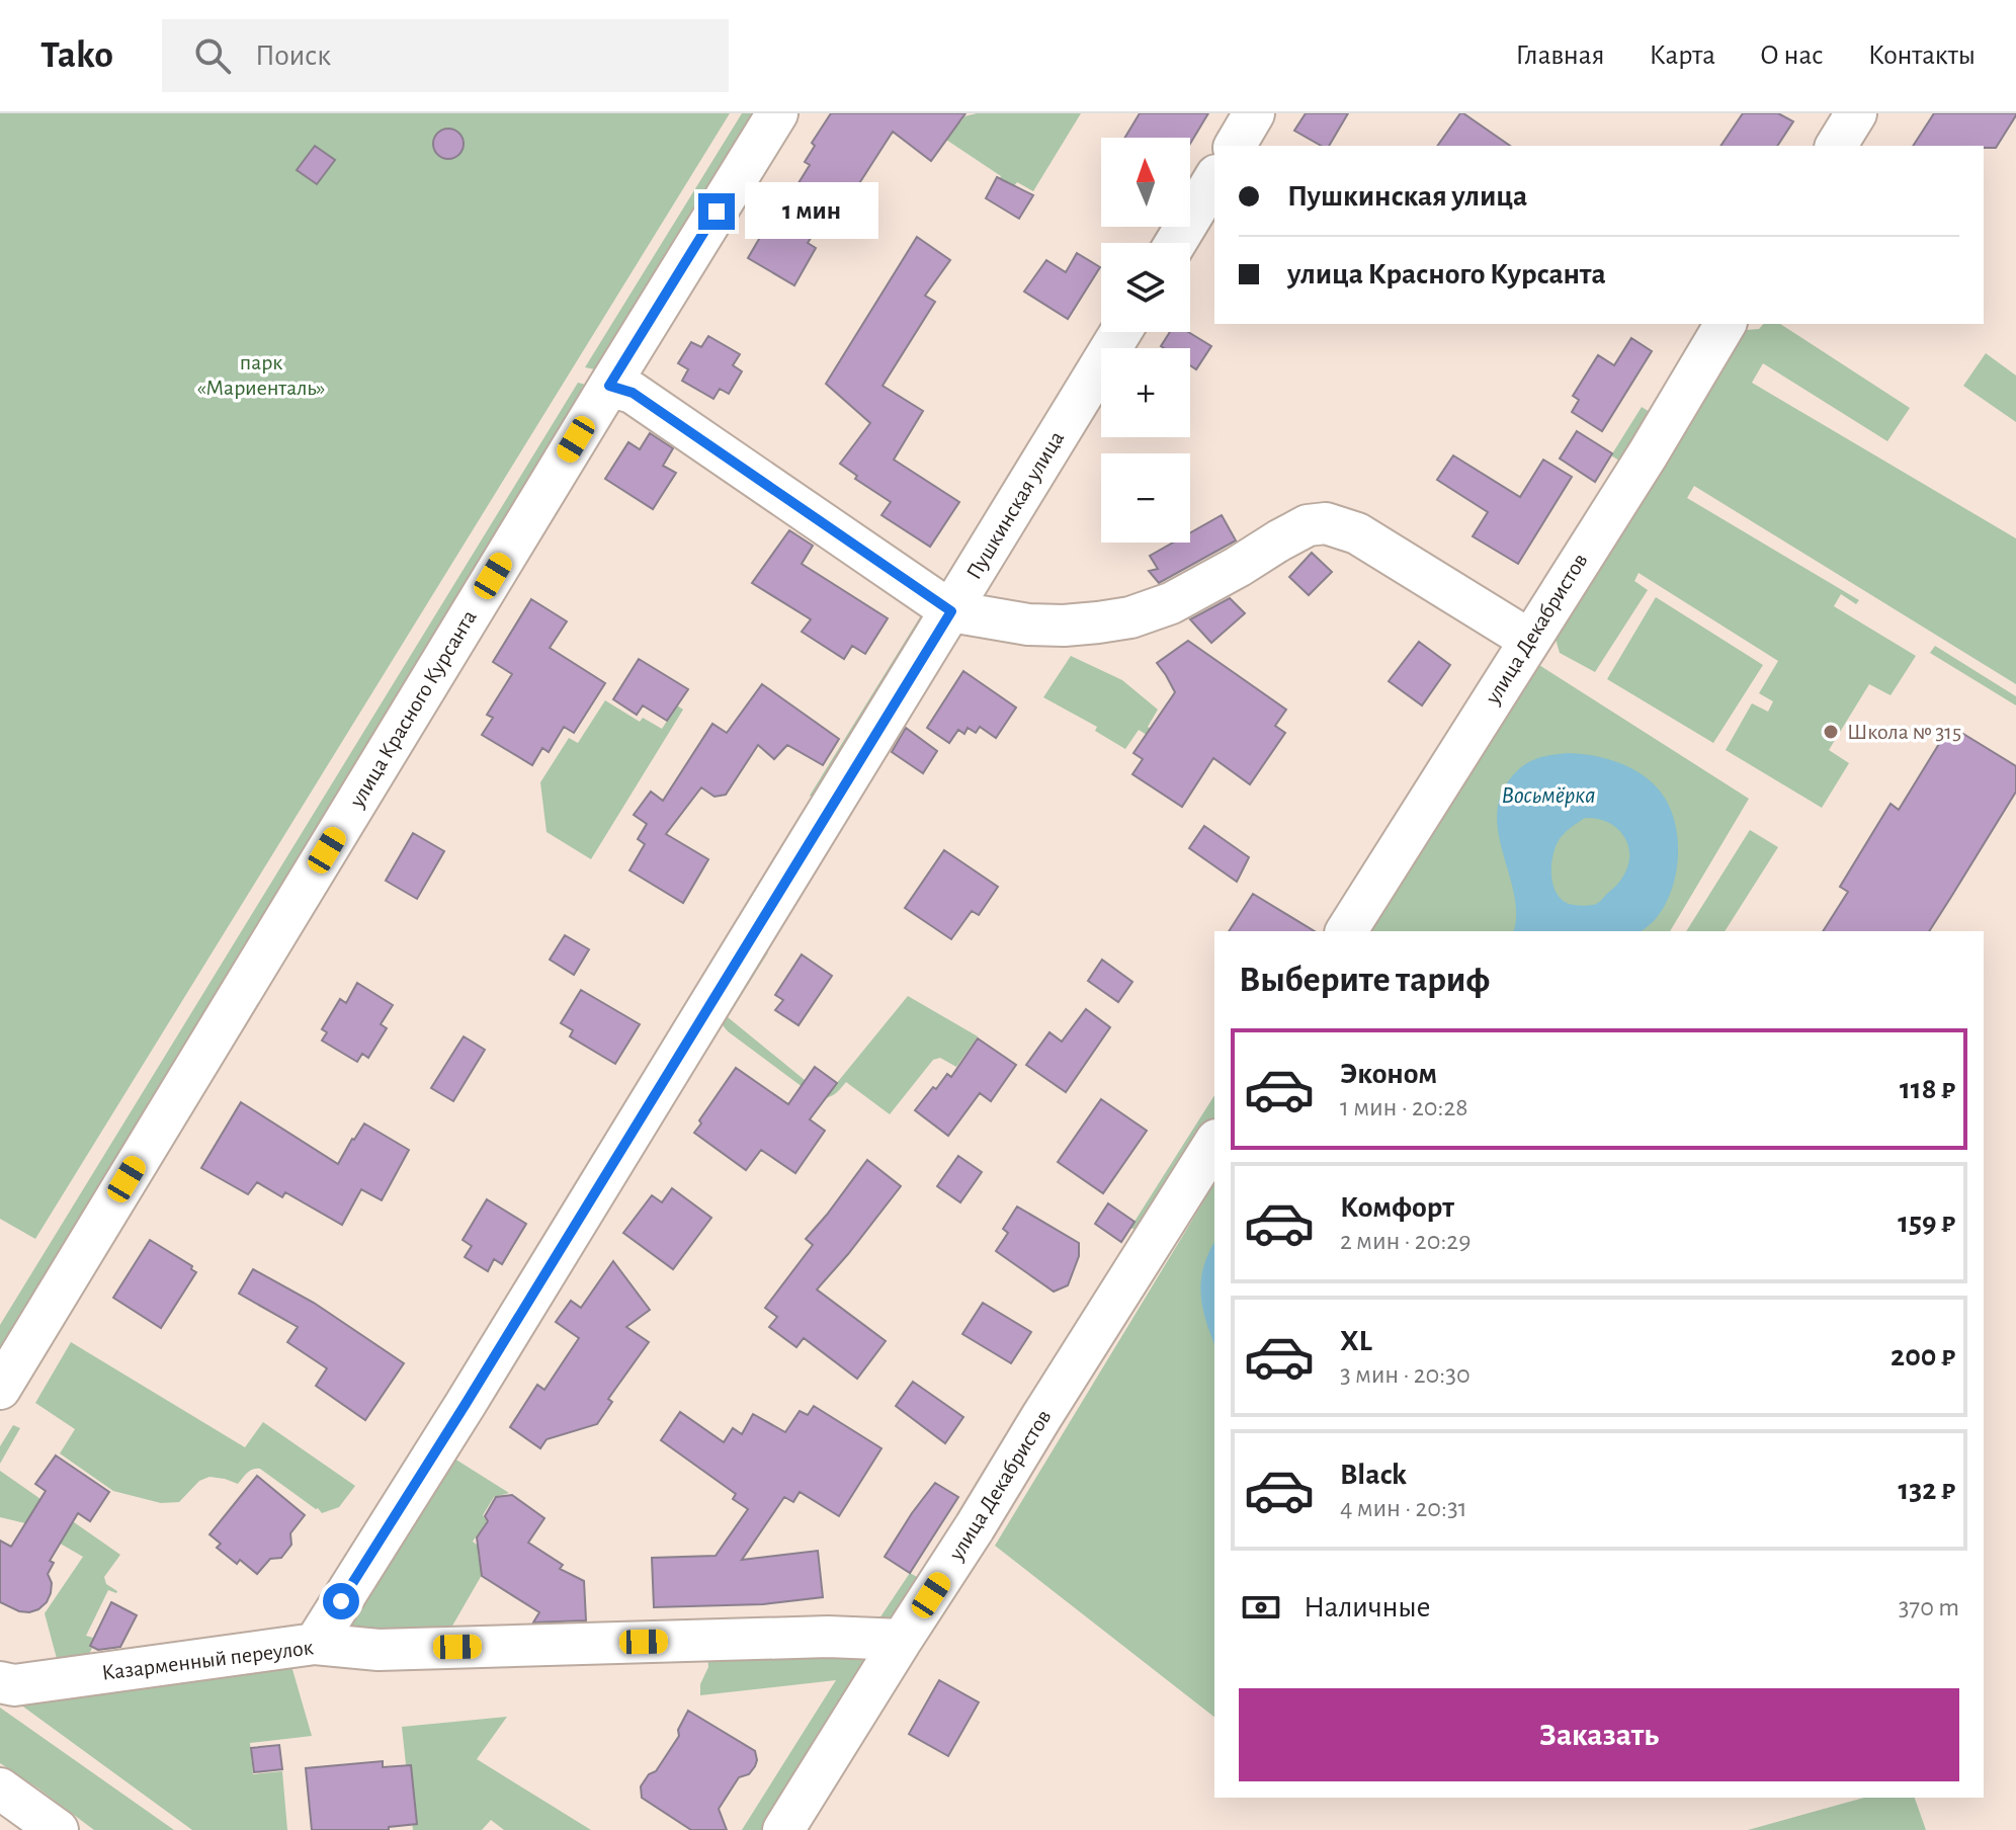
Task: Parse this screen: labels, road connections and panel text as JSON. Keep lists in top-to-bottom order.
{
  "streets": {
    "street": [
      "Пушкинская улица",
      "улица Декабристов",
      "улица Красного Курсанта",
      "Казарменный переулок"
    ]
  },
  "crossings": [
    ["Пушкинская улица", "Казарменный переулок"],
    ["улица Декабристов", "Казарменный переулок"]
  ],
  "water": ["Восьмёрка"],
  "parks": ["парк «Мариенталь»"],
  "places": ["Школа № 315"],
  "north": "top",
  "page": {
    "header": "Tako",
    "search": "Поиск",
    "nav": [
      "Главная",
      "Карта",
      "О нас",
      "Контакты"
    ],
    "map_buttons": ["+", "−"],
    "banner": ["Пушкинская улица", "улица Красного Курсанта"],
    "bubble": "1 мин",
    "heading": "Выберите тариф",
    "list": [
      {
        "name": "Эконом",
        "note": "1 мин · 20:28",
        "value": "118 ₽"
      },
      {
        "name": "Комфорт",
        "note": "2 мин · 20:29",
        "value": "159 ₽"
      },
      {
        "name": "XL",
        "note": "3 мин · 20:30",
        "value": "200 ₽"
      },
      {
        "name": "Black",
        "note": "4 мин · 20:31",
        "value": "132 ₽"
      }
    ],
    "pay": ["Наличные", "370 m"],
    "buttons": "Заказать"
  }
}
